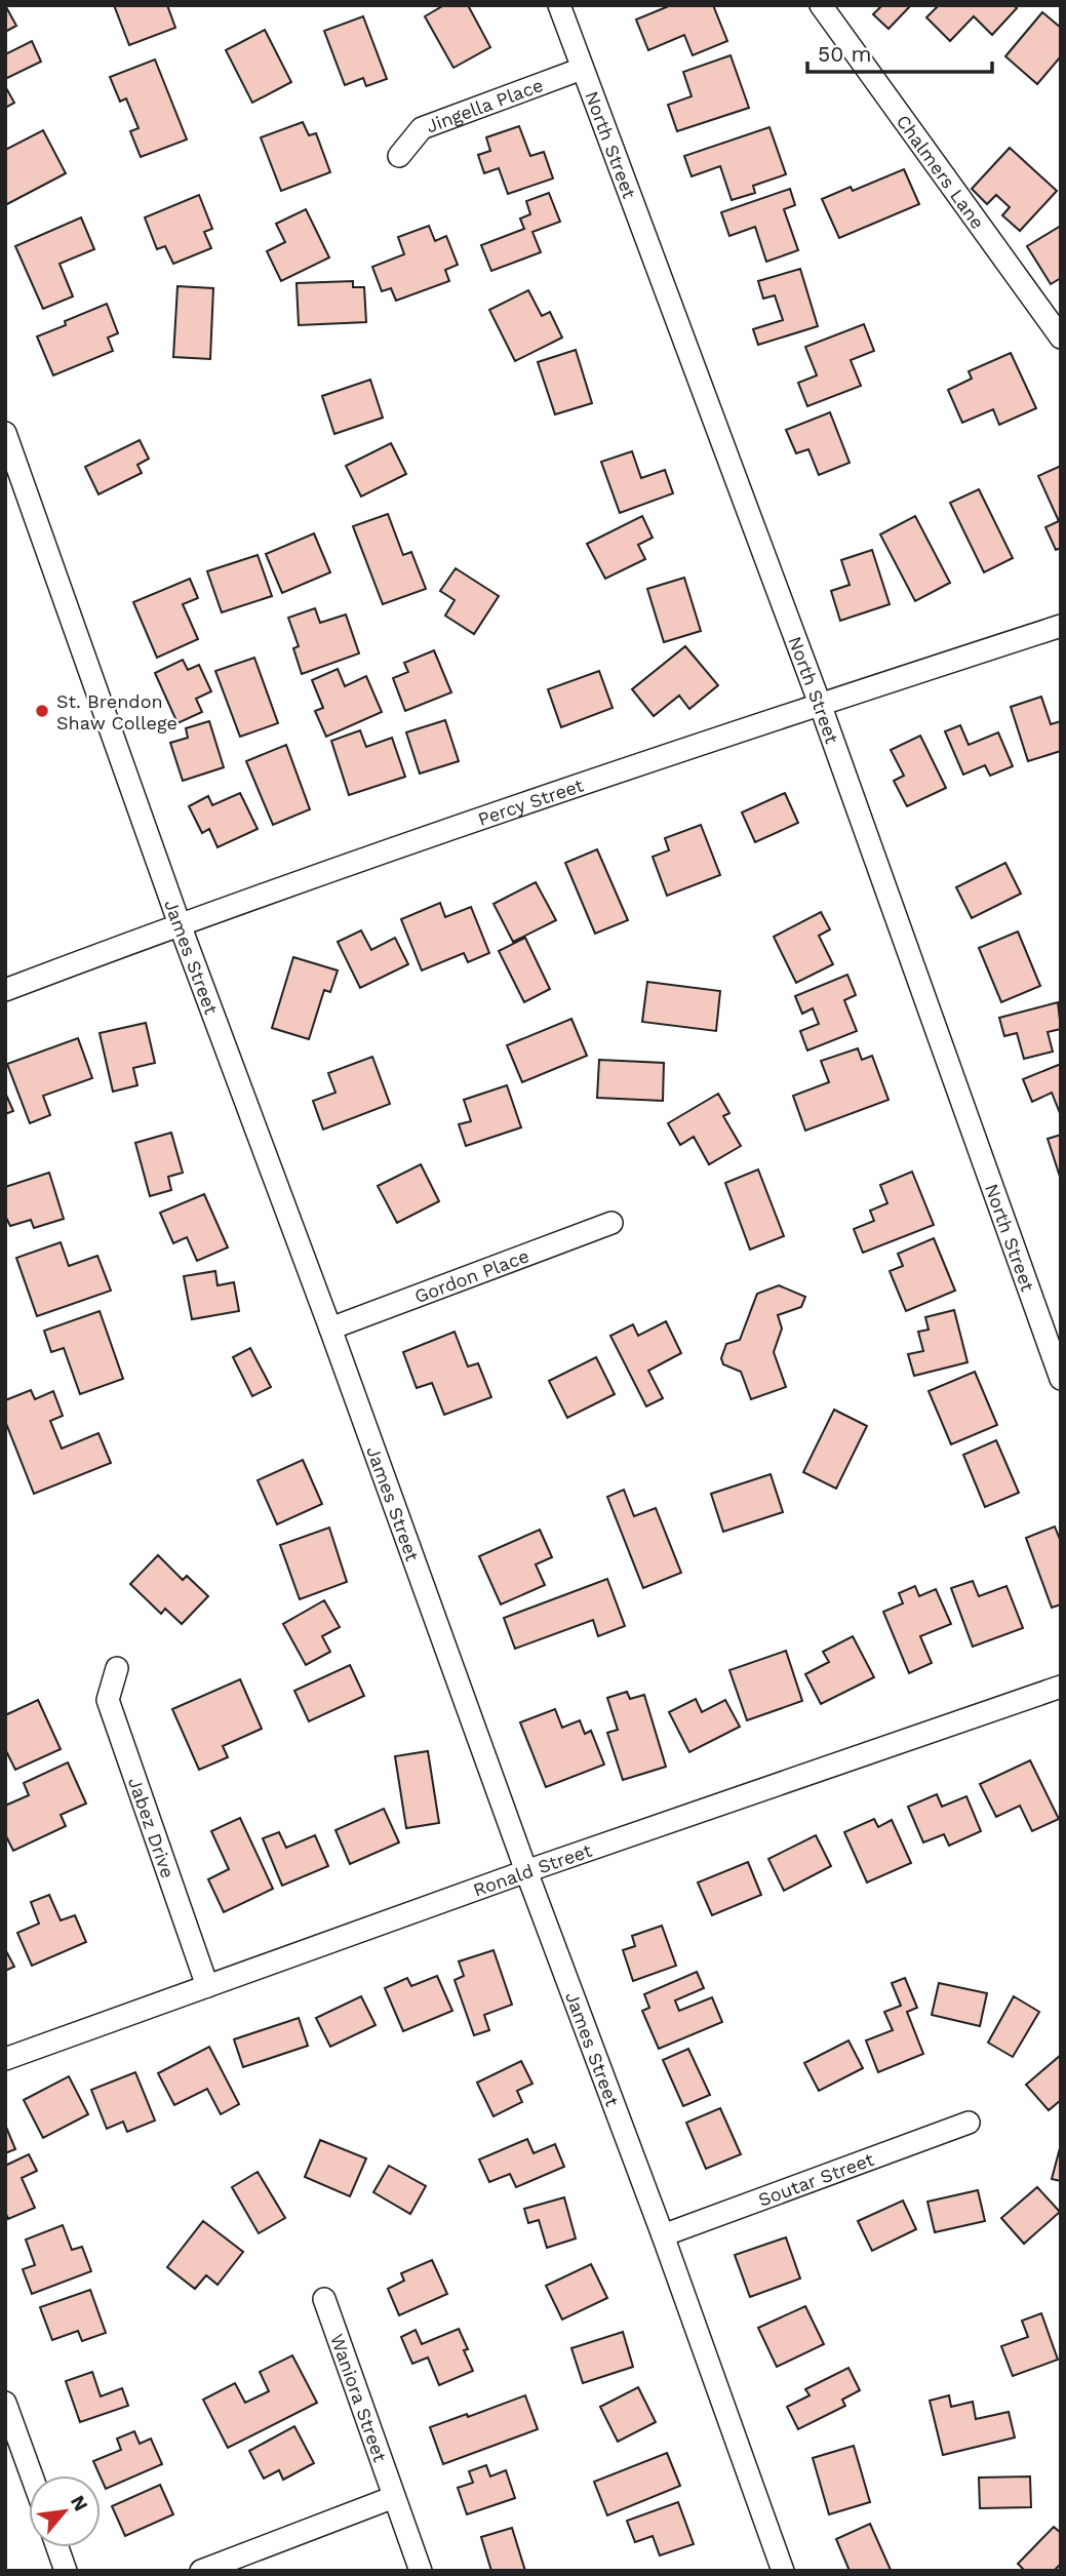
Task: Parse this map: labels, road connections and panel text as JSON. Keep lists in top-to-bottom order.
{
  "streets": {
    "street": [
      "Jingella Place",
      "North Street",
      "Chalmers Lane",
      "Percy Street",
      "James Street",
      "Gordon Place",
      "Jabez Drive",
      "Ronald Street",
      "Soutar Street",
      "Waniora Street"
    ]
  },
  "crossings": [
    ["Jingella Place", "North Street"],
    ["North Street", "Percy Street"],
    ["Percy Street", "James Street"],
    ["James Street", "Gordon Place"],
    ["James Street", "Ronald Street"],
    ["James Street", "Soutar Street"],
    ["Jabez Drive", "Ronald Street"]
  ],
  "places": ["St. Brendon Shaw College"],
  "scale_bar": "50 m",
  "north": "top right"
}
